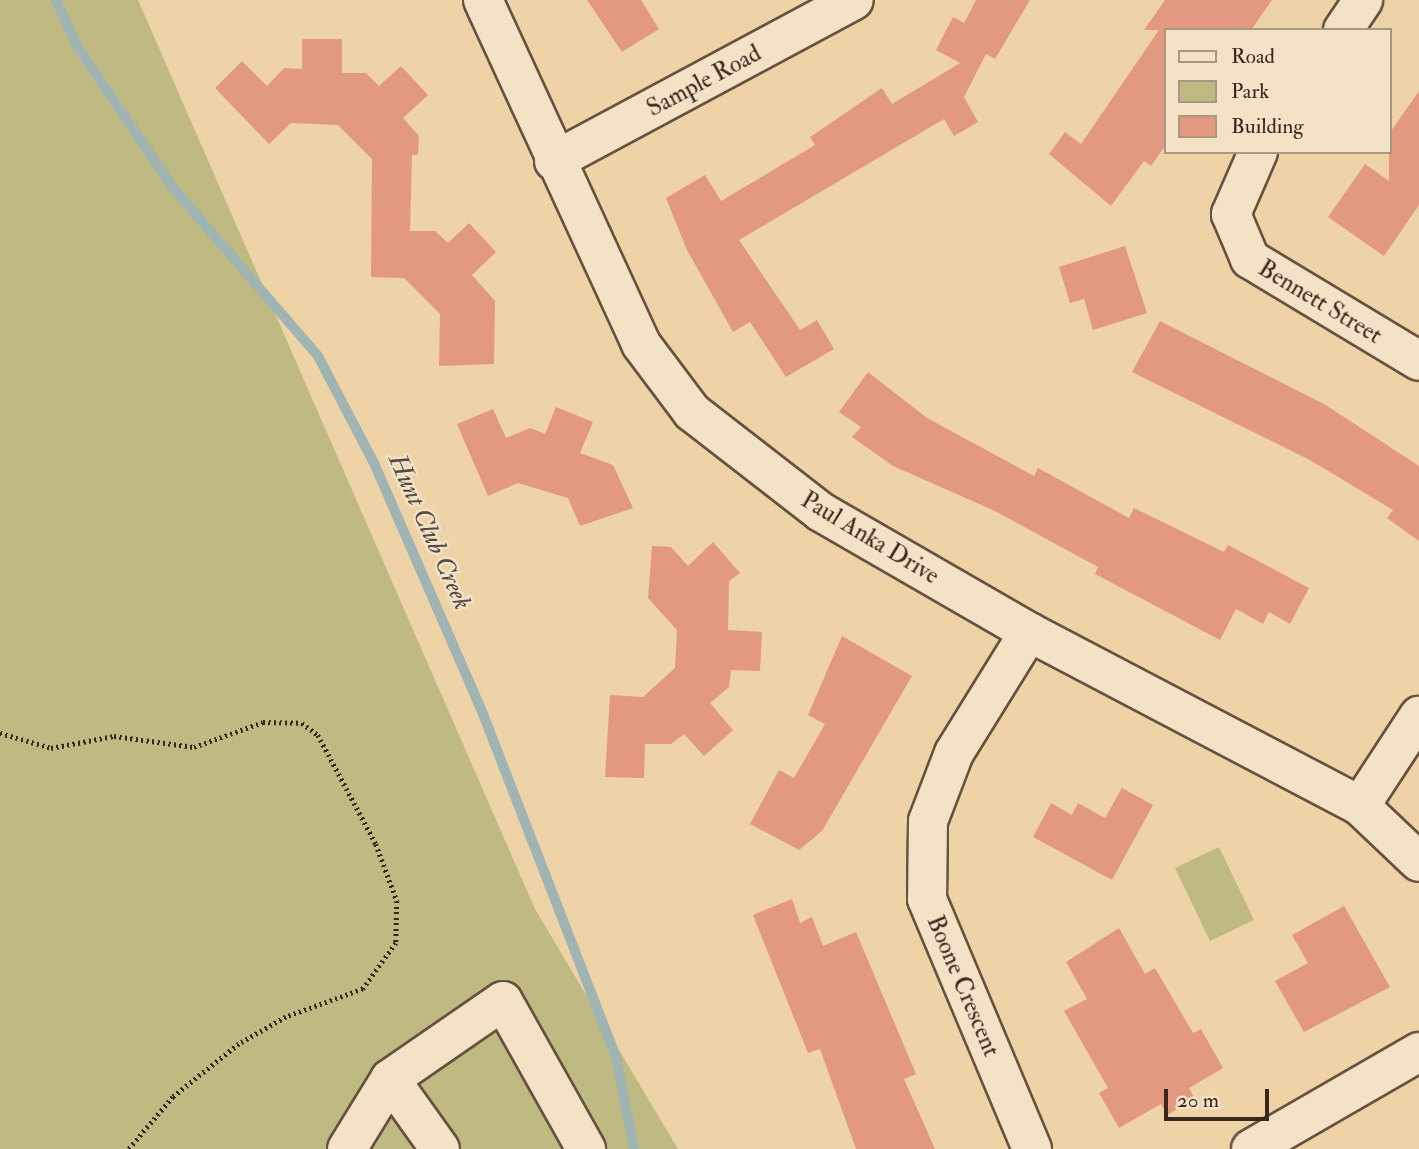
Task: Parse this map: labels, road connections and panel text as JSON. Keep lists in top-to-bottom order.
{
  "streets": {
    "street": [
      "Sample Road",
      "Bennett Street",
      "Paul Anka Drive",
      "Boone Crescent"
    ]
  },
  "crossings": [
    ["Sample Road", "Paul Anka Drive"],
    ["Paul Anka Drive", "Boone Crescent"]
  ],
  "water": ["Hunt Club Creek"],
  "legend": ["Road", "Park", "Building"],
  "scale_bar": "20 m"
}
